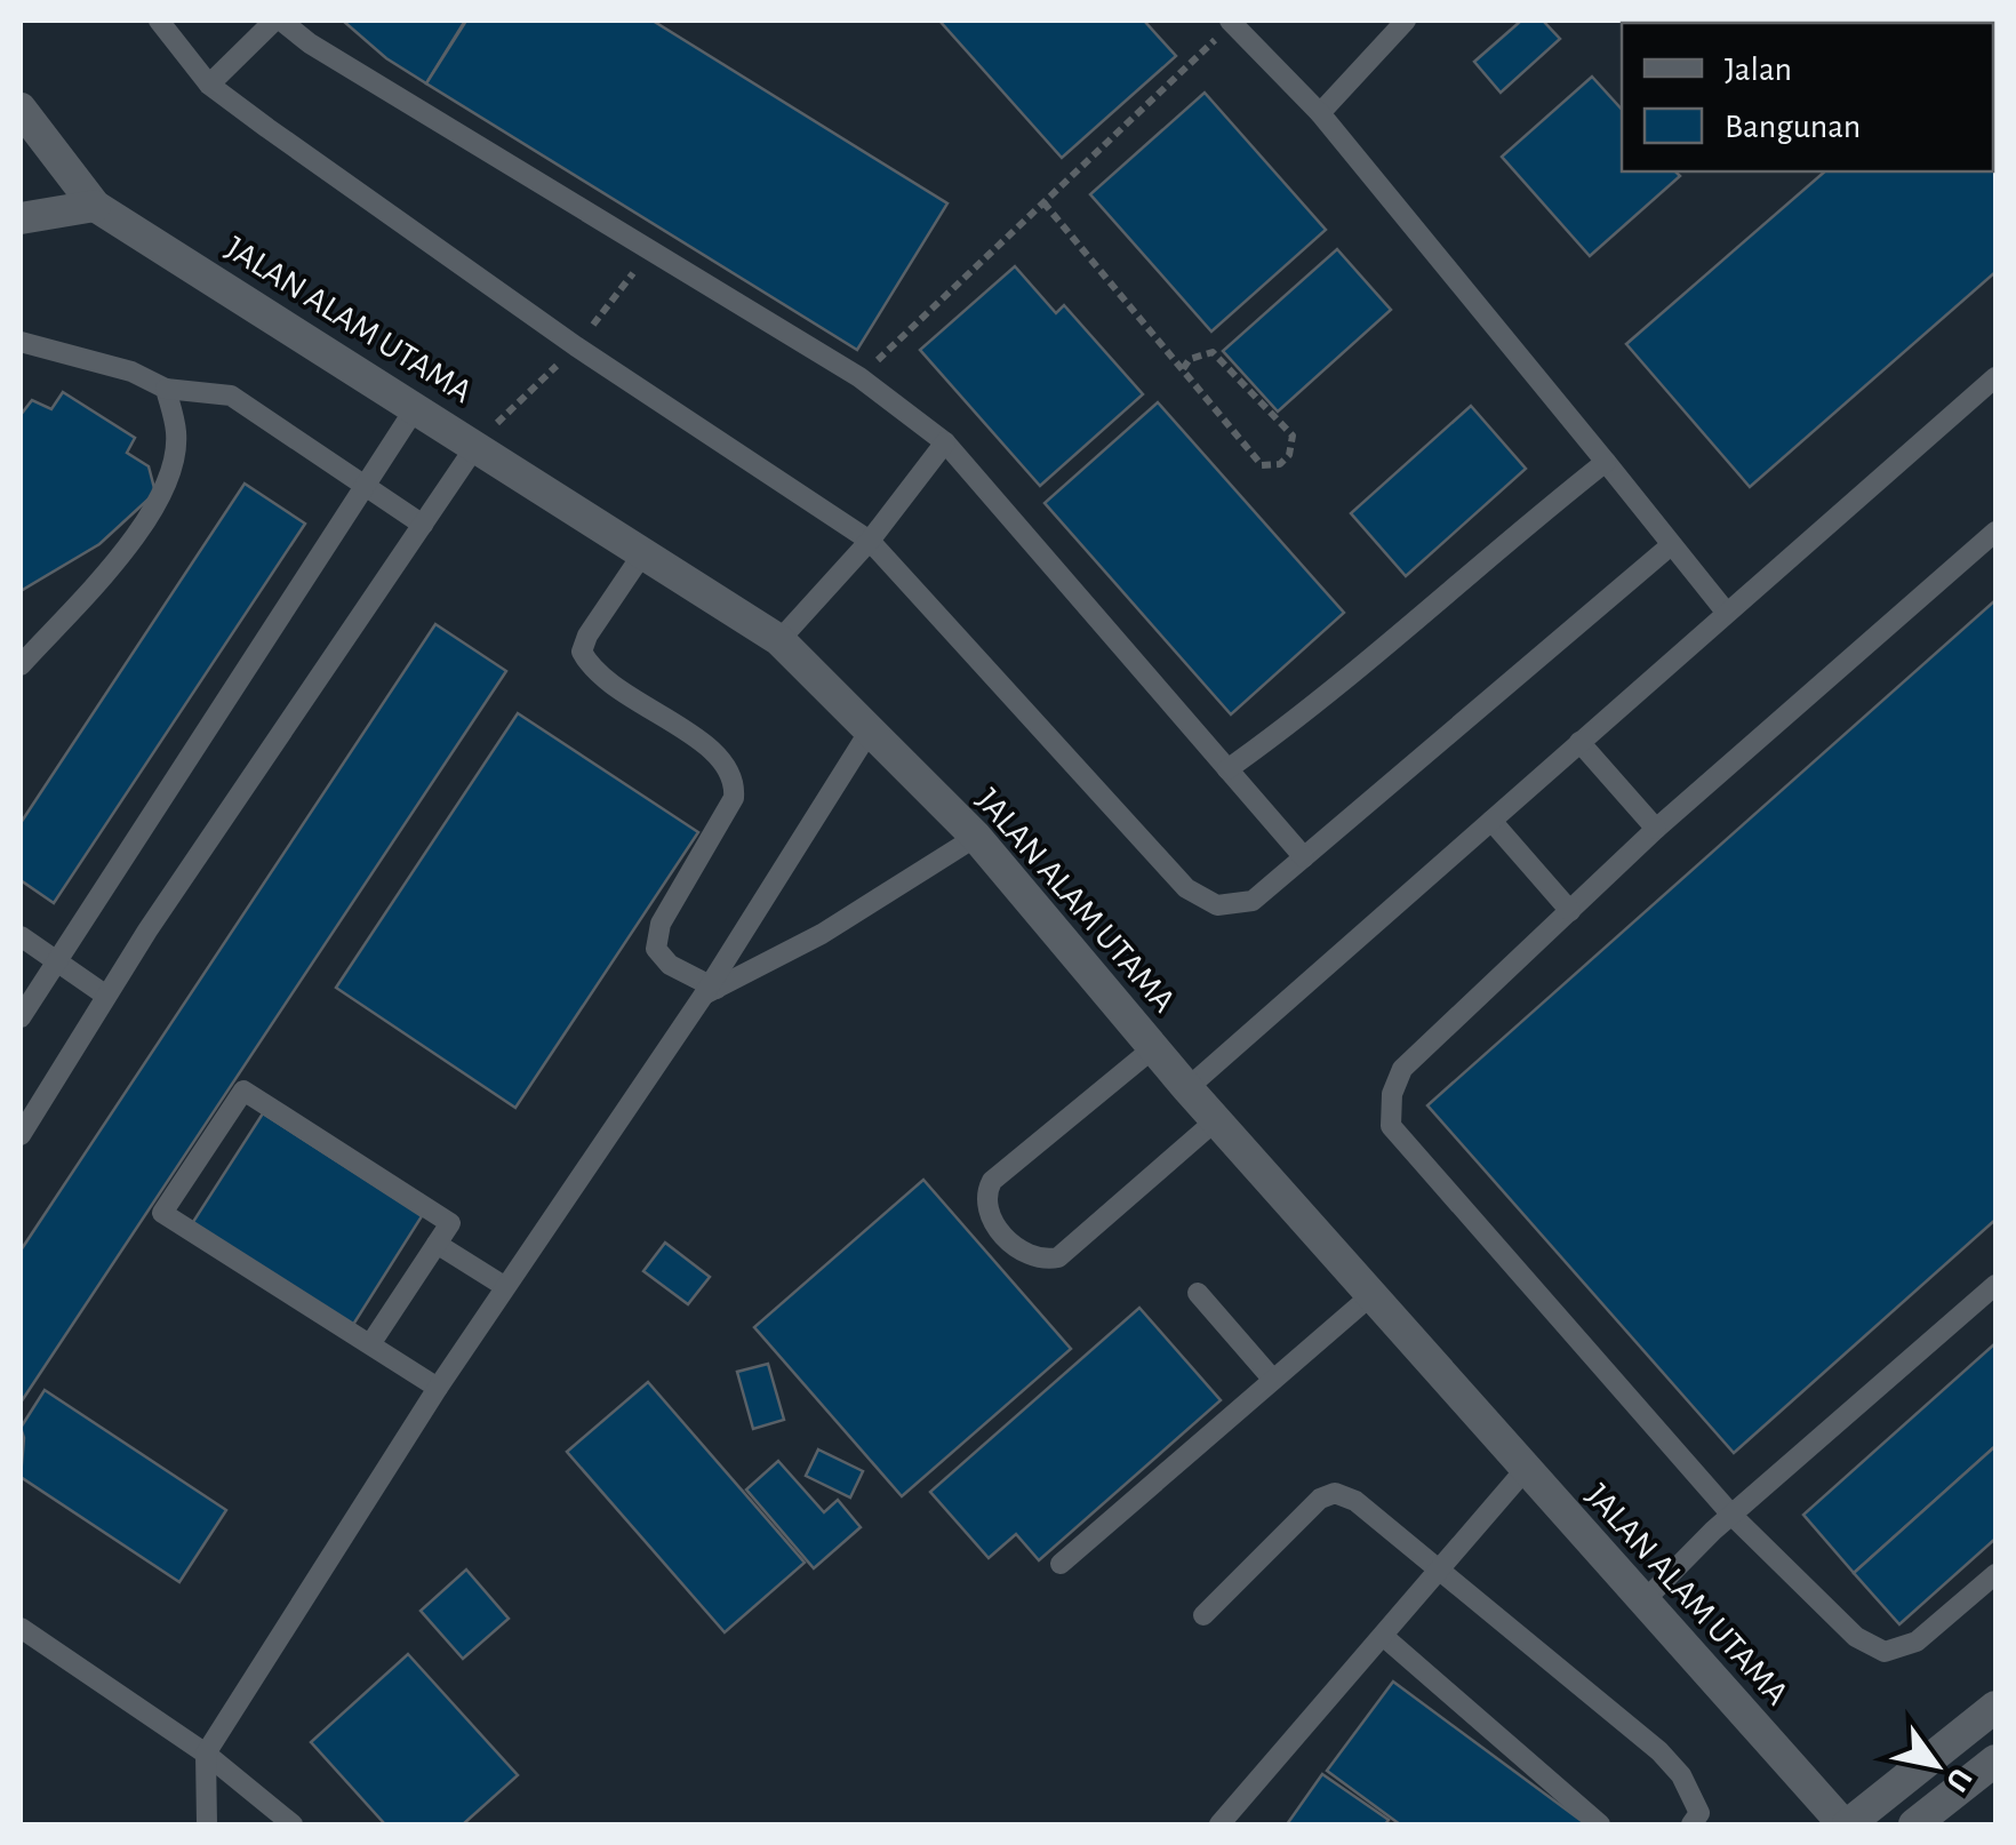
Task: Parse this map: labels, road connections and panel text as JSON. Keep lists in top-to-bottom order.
{
  "streets": {
    "main road": ["JALAN ALAM UTAMA"]
  },
  "legend": ["Jalan", "Bangunan"],
  "north": "bottom right"
}
